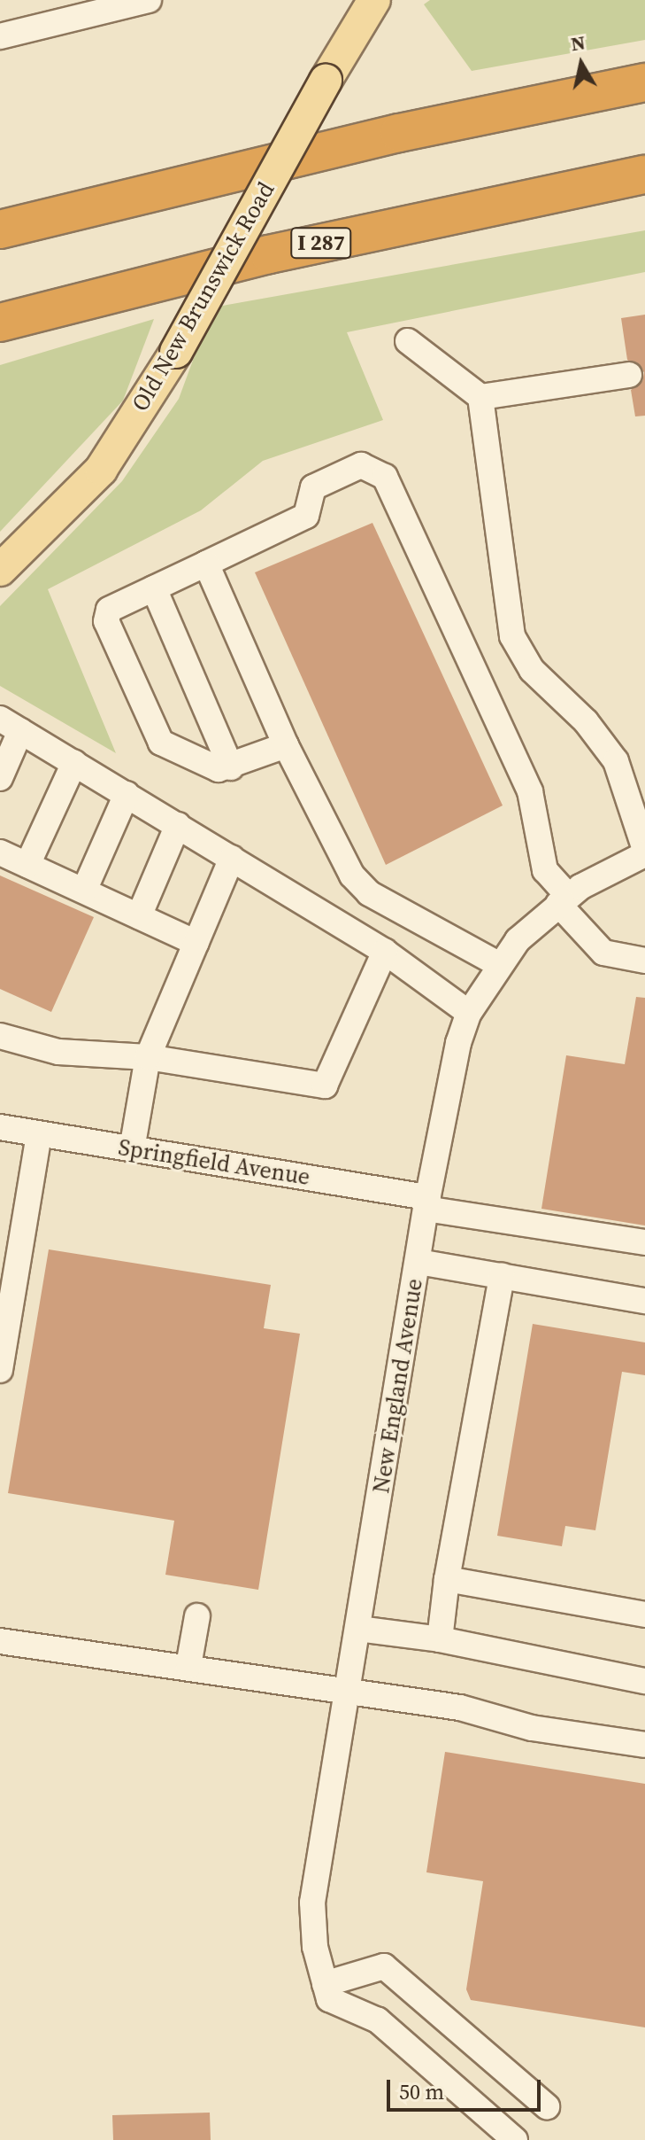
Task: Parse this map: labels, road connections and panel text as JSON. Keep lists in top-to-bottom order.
{
  "streets": {
    "highway": ["I 287"],
    "main road": ["Old New Brunswick Road"],
    "street": ["Springfield Avenue", "New England Avenue"]
  },
  "crossings": [
    ["Springfield Avenue", "New England Avenue"]
  ],
  "scale_bar": "50 m",
  "north": "top"
}
